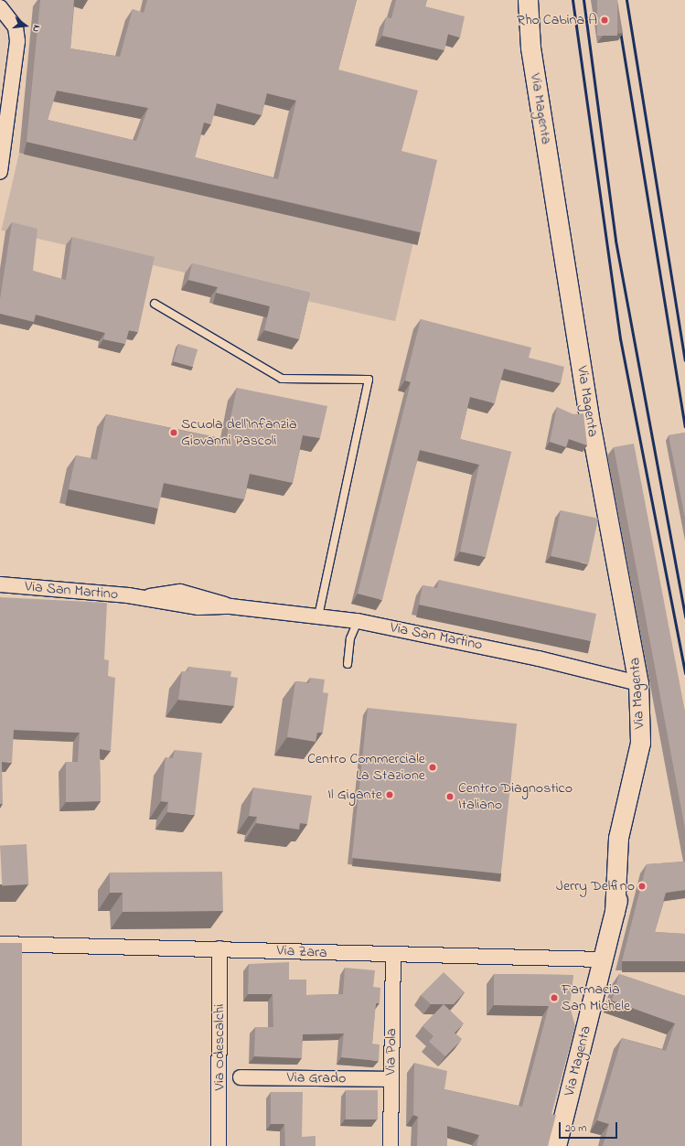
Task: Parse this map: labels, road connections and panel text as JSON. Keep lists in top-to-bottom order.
{
  "streets": {
    "street": [
      "Via Magenta",
      "Via San Martino",
      "Via Zara",
      "Via Odescalchi",
      "Via Pola",
      "Via Grado"
    ]
  },
  "crossings": [
    ["Via Magenta", "Via San Martino"],
    ["Via Magenta", "Via Zara"],
    ["Via Zara", "Via Odescalchi"],
    ["Via Zara", "Via Pola"],
    ["Via Pola", "Via Grado"]
  ],
  "places": [
    "Rho Cabina A",
    "Scuola dell'Infanzia Giovanni Pascoli",
    "Centro Commerciale La Stazione",
    "Il Gigante",
    "Centro Diagnostico Italiano",
    "Jerry Delfino",
    "Farmacia San Michele"
  ],
  "scale_bar": "20 m",
  "north": "right"
}
